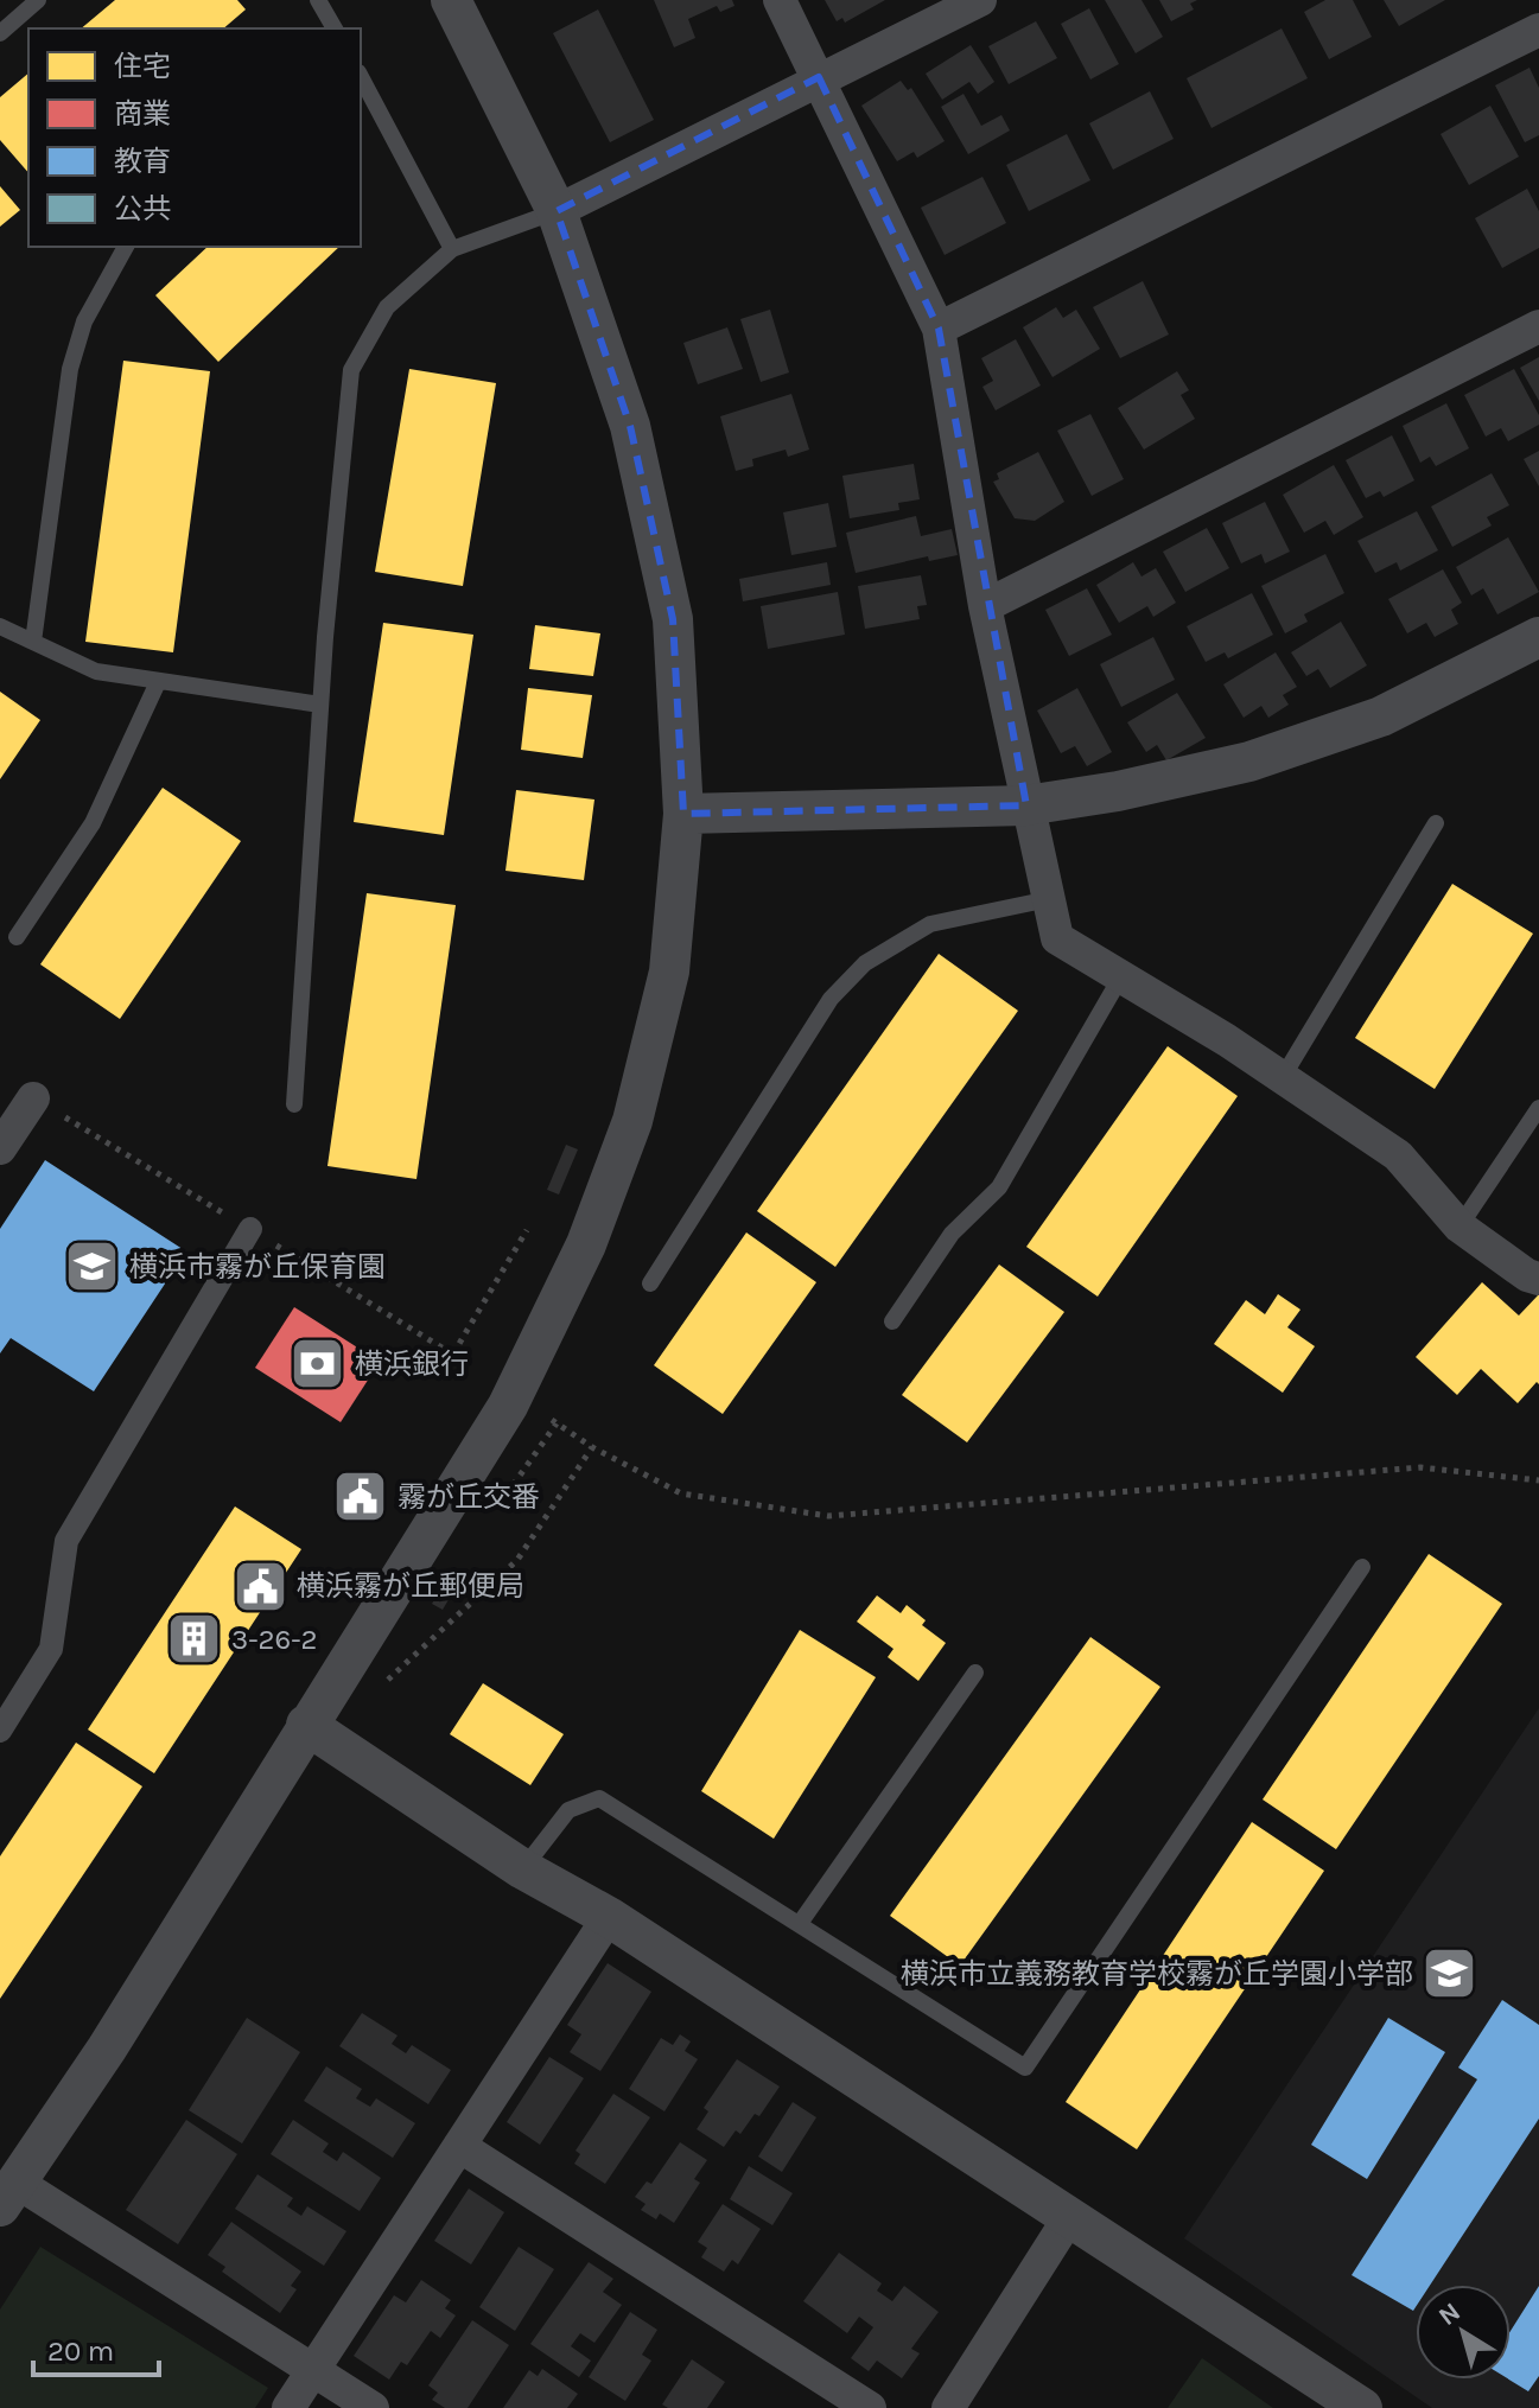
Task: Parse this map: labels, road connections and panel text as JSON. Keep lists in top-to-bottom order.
{
  "places": {
    "school or university": ["横浜市霧が丘保育園", "横浜市立義務教育学校霧が丘学園小学部"],
    "bank": ["横浜銀行"],
    "public building": ["霧が丘交番", "横浜霧が丘郵便局"],
    "building": ["3-26-2"]
  },
  "legend": [
    "住宅",
    "商業",
    "教育",
    "公共"
  ],
  "scale_bar": "20 m",
  "north": "top left"
}
